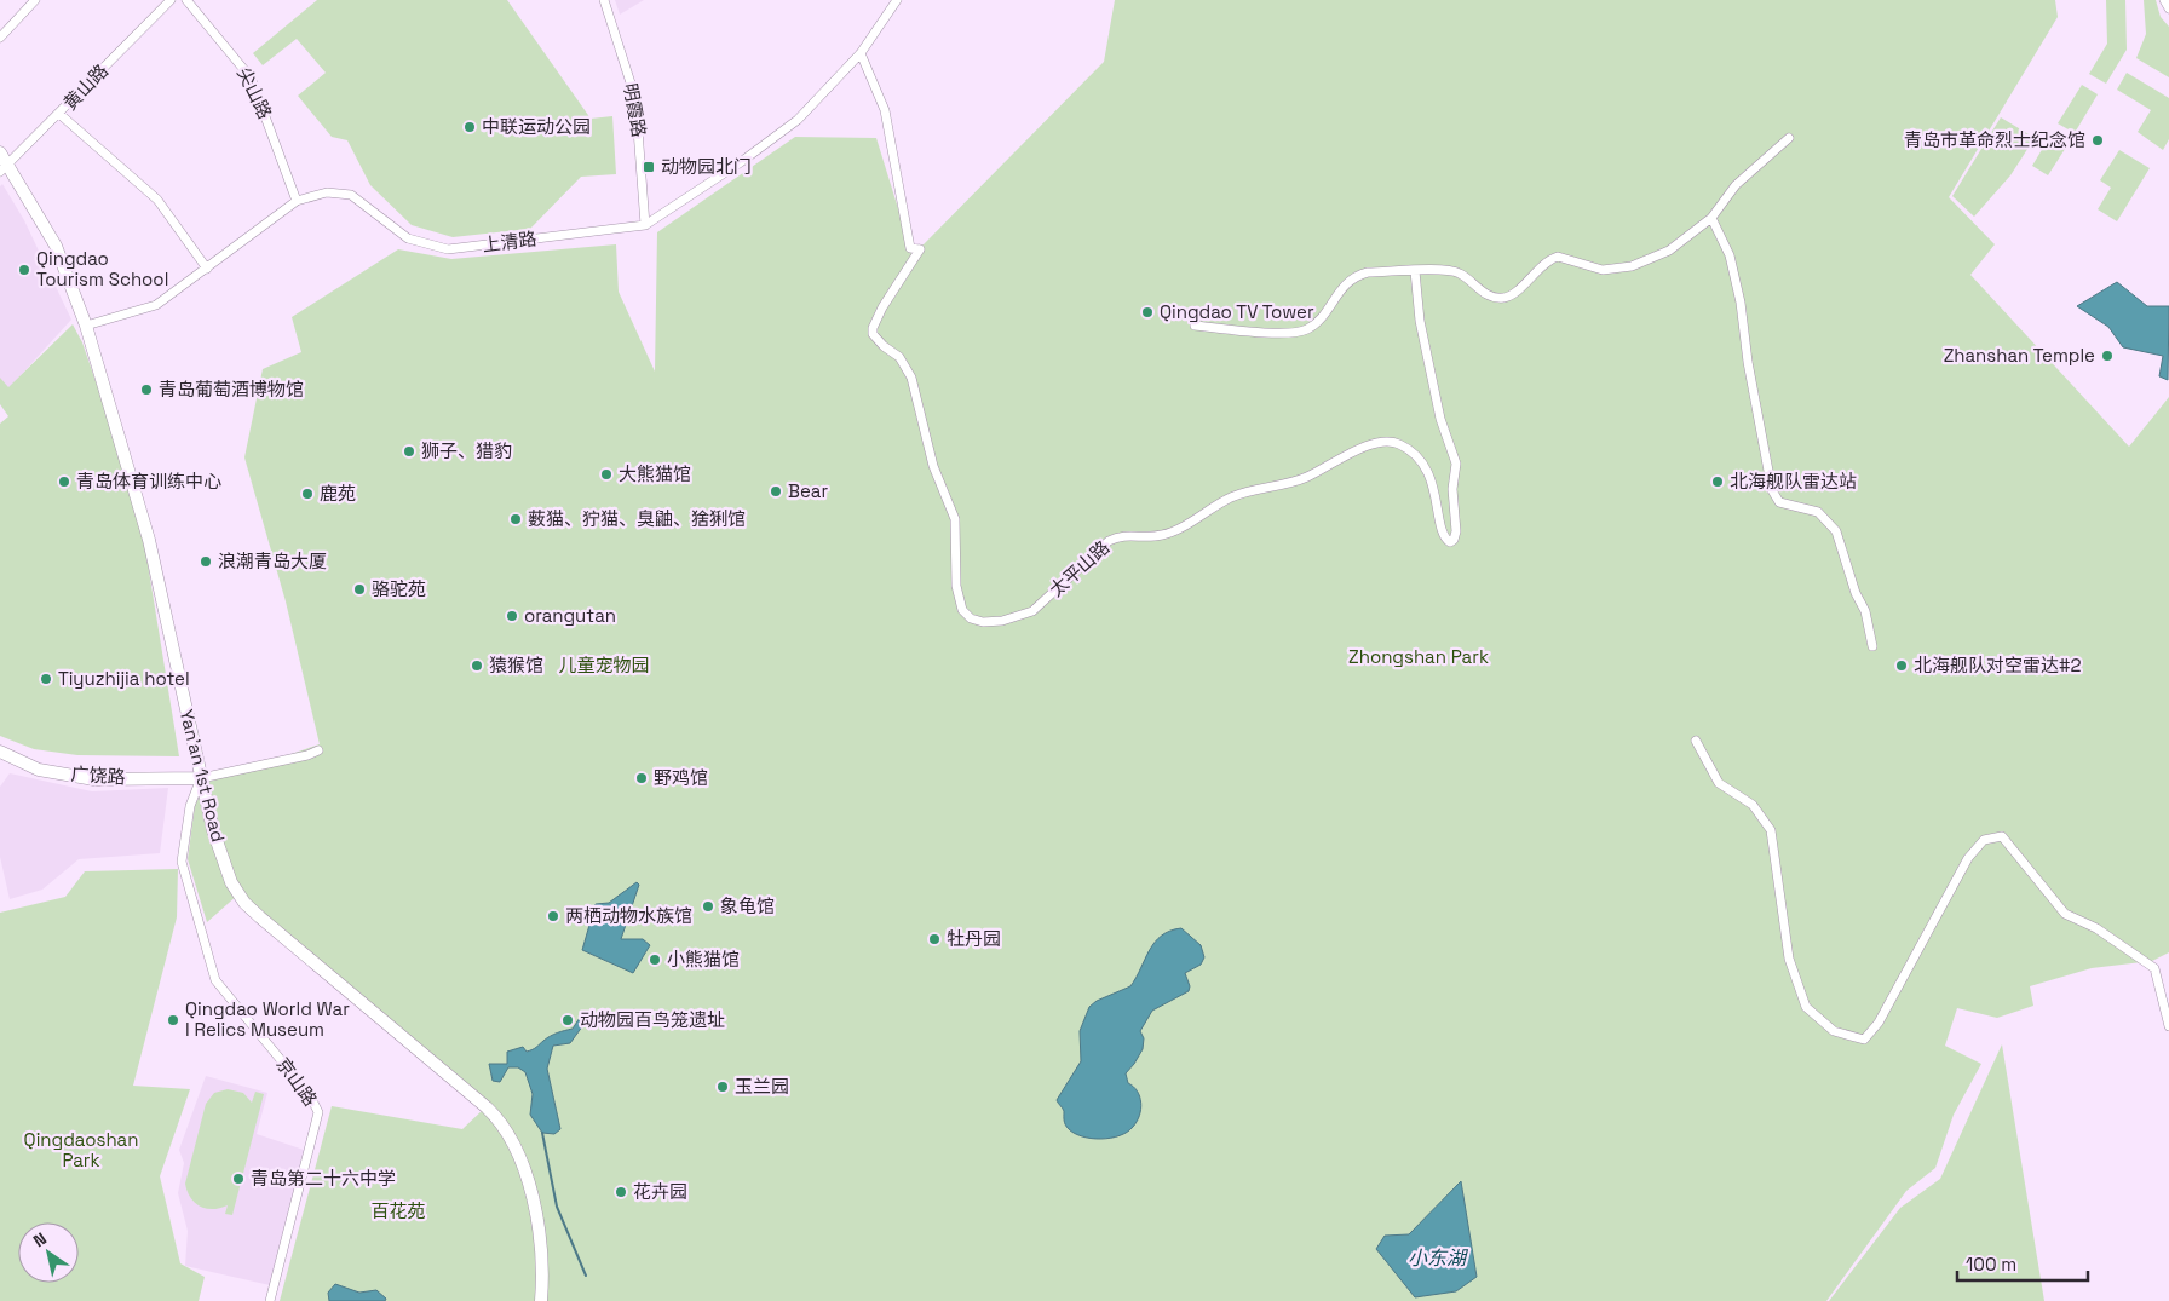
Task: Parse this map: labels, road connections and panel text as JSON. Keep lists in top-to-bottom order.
{
  "streets": {
    "main road": ["广饶路", "Yan'an 1st Road"],
    "street": [
      "黄山路",
      "尖山路",
      "明霞路",
      "上清路",
      "太平山路",
      "京山路"
    ]
  },
  "crossings": [
    ["黄山路", "Yan'an 1st Road"],
    ["尖山路", "上清路"],
    ["明霞路", "上清路"],
    ["上清路", "太平山路"],
    ["上清路", "Yan'an 1st Road"],
    ["广饶路", "Yan'an 1st Road"],
    ["广饶路", "京山路"],
    ["Yan'an 1st Road", "京山路"]
  ],
  "water": ["小东湖"],
  "parks": [
    "Zhongshan Park",
    "儿童宠物园",
    "Qingdaoshan Park",
    "百花苑"
  ],
  "places": {
    "other": [
      "中联运动公园",
      "青岛市革命烈士纪念馆",
      "Qingdao Tourism School",
      "Qingdao TV Tower",
      "Zhanshan Temple",
      "青岛葡萄酒博物馆",
      "狮子、猎豹",
      "大熊猫馆",
      "青岛体育训练中心",
      "北海舰队雷达站",
      "Bear",
      "鹿苑",
      "薮猫、狞猫、臭鼬、猞猁馆",
      "浪潮青岛大厦",
      "骆驼苑",
      "orangutan",
      "猿猴馆",
      "北海舰队对空雷达#2",
      "Tiyuzhijia hotel",
      "野鸡馆",
      "象龟馆",
      "两栖动物水族馆",
      "牡丹园",
      "小熊猫馆",
      "Qingdao World War I Relics Museum",
      "动物园百鸟笼遗址",
      "玉兰园",
      "青岛第二十六中学",
      "花卉园"
    ],
    "transit": ["动物园北门"]
  },
  "scale_bar": "100 m",
  "north": "top left"
}
